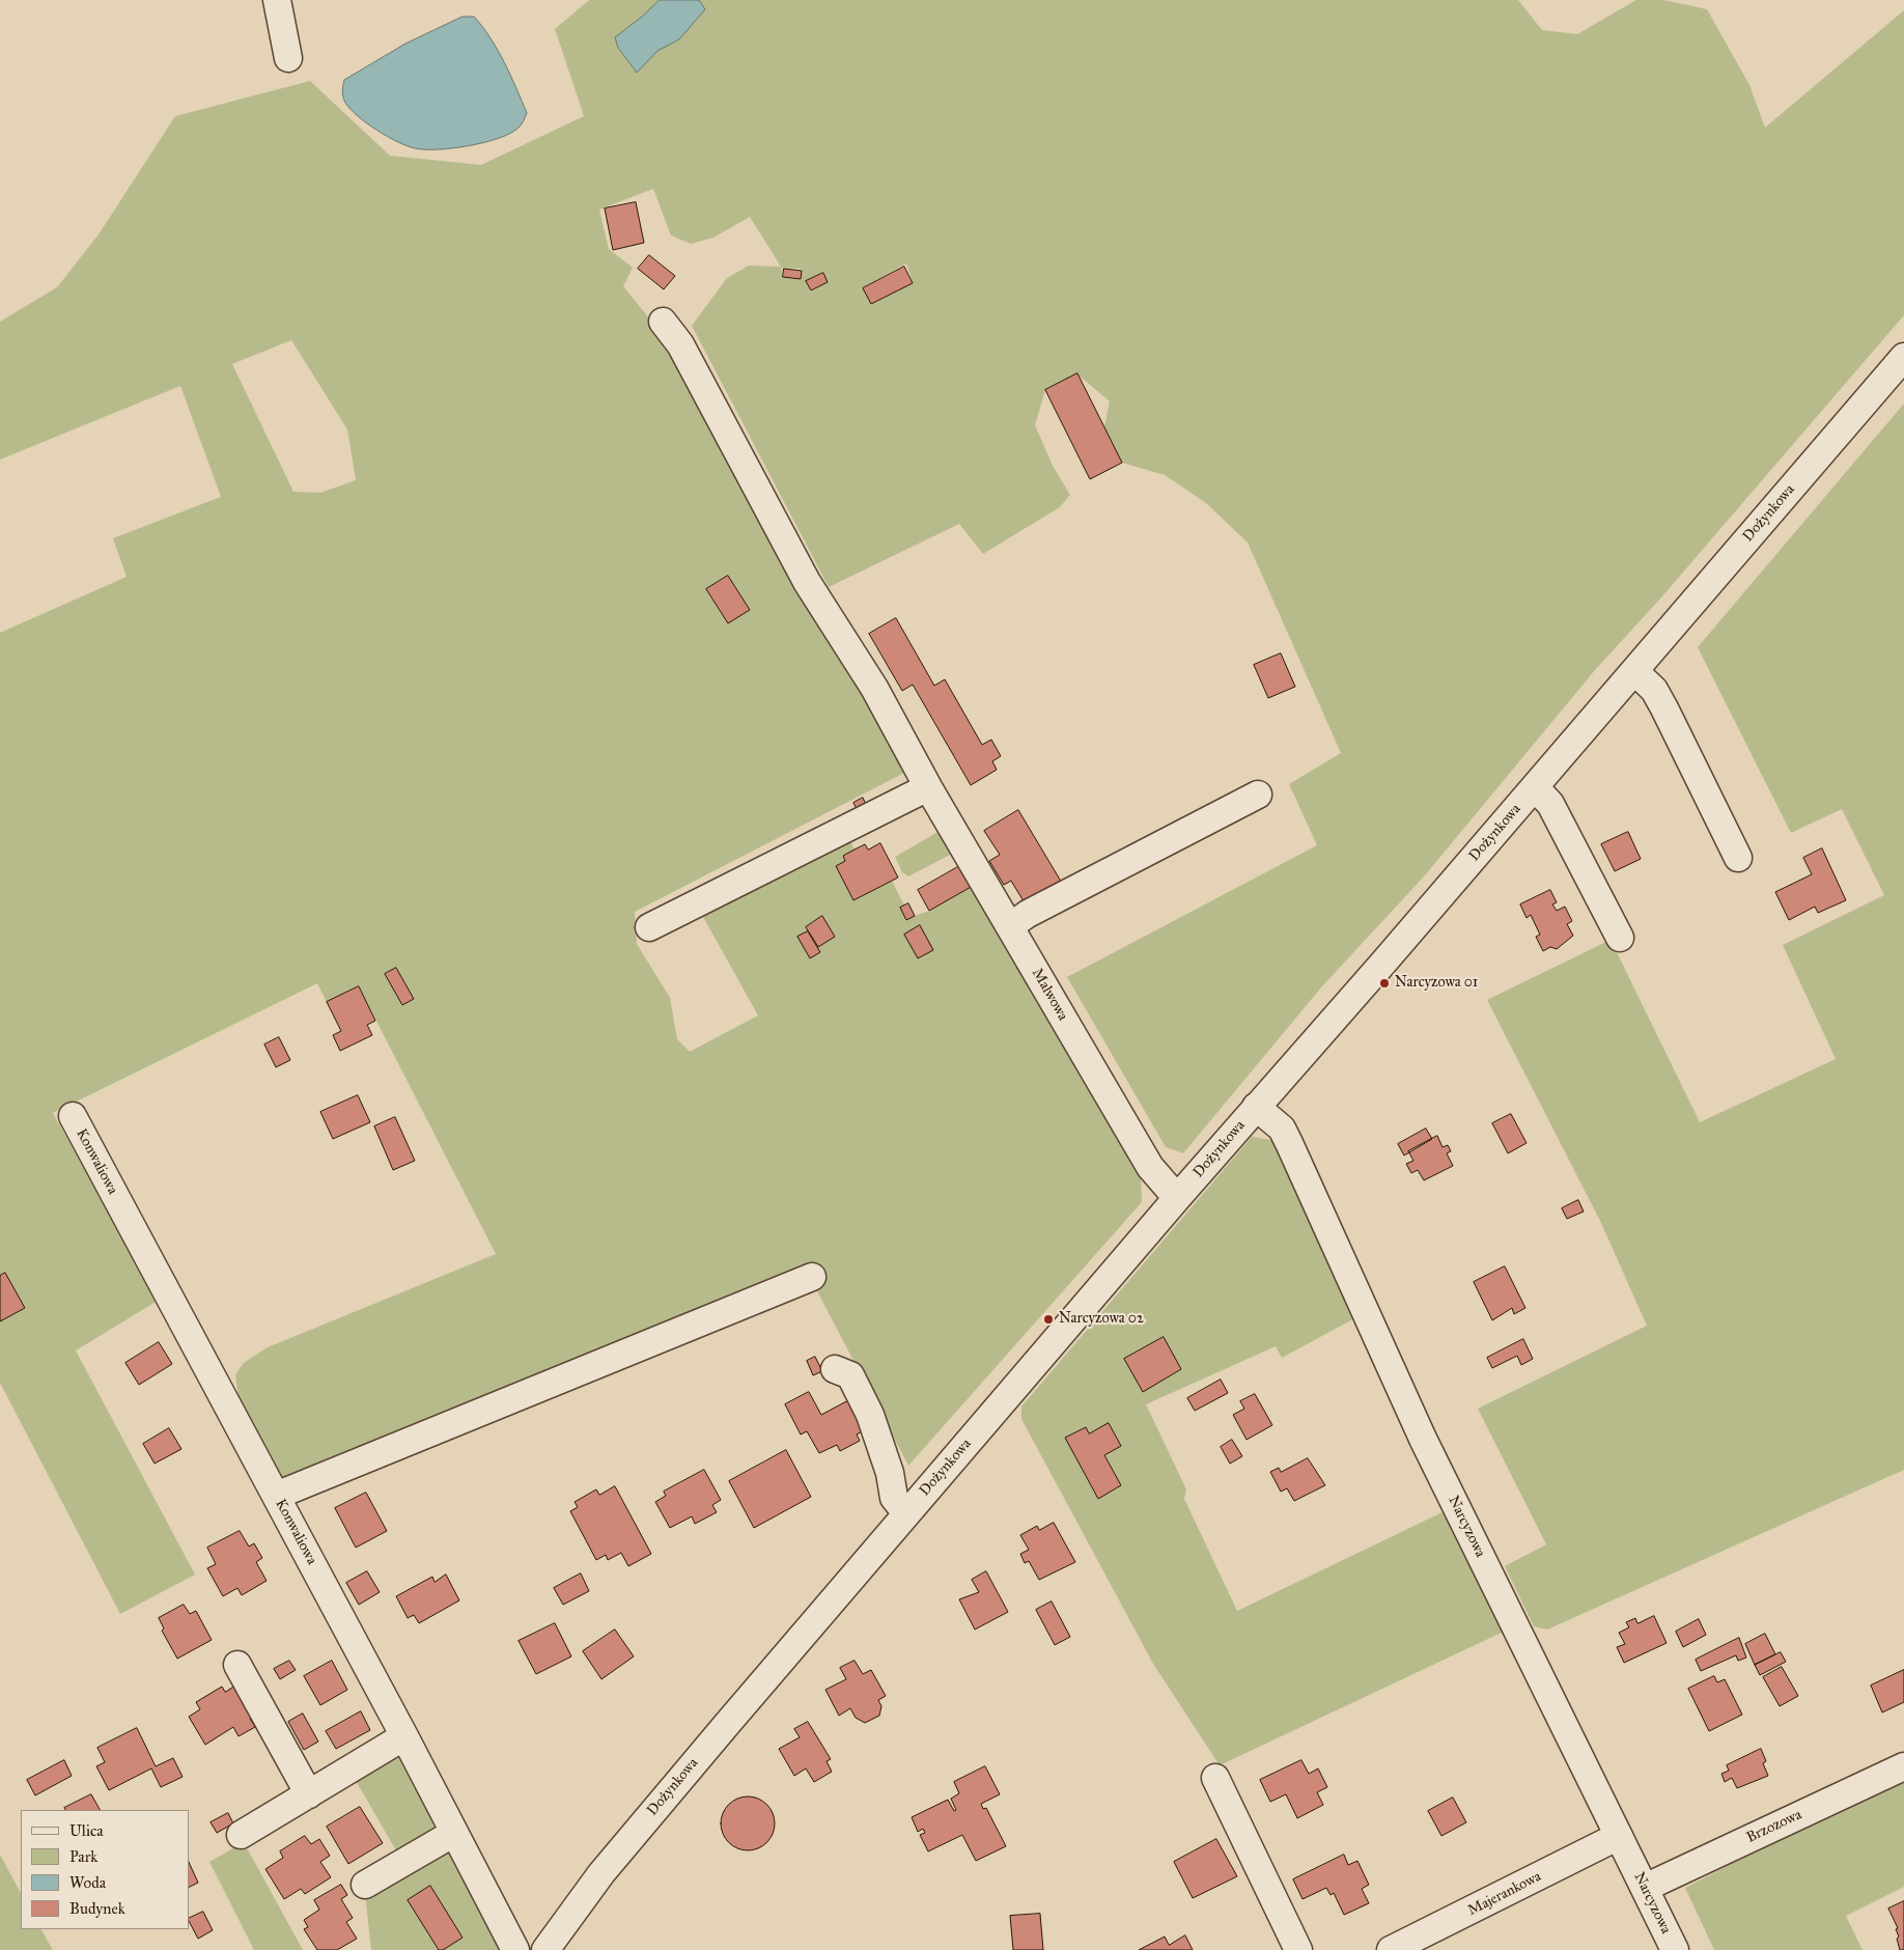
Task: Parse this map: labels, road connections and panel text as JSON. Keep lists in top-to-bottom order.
{
  "streets": {
    "street": [
      "Dożynkowa",
      "Malwowa",
      "Konwaliowa",
      "Narcyzowa",
      "Brzozowa",
      "Majerankowa"
    ]
  },
  "crossings": [
    ["Dożynkowa", "Malwowa"],
    ["Dożynkowa", "Narcyzowa"],
    ["Narcyzowa", "Brzozowa"],
    ["Narcyzowa", "Majerankowa"]
  ],
  "places": ["Narcyzowa 01", "Narcyzowa 02"],
  "legend": [
    "Ulica",
    "Park",
    "Woda",
    "Budynek"
  ]
}
